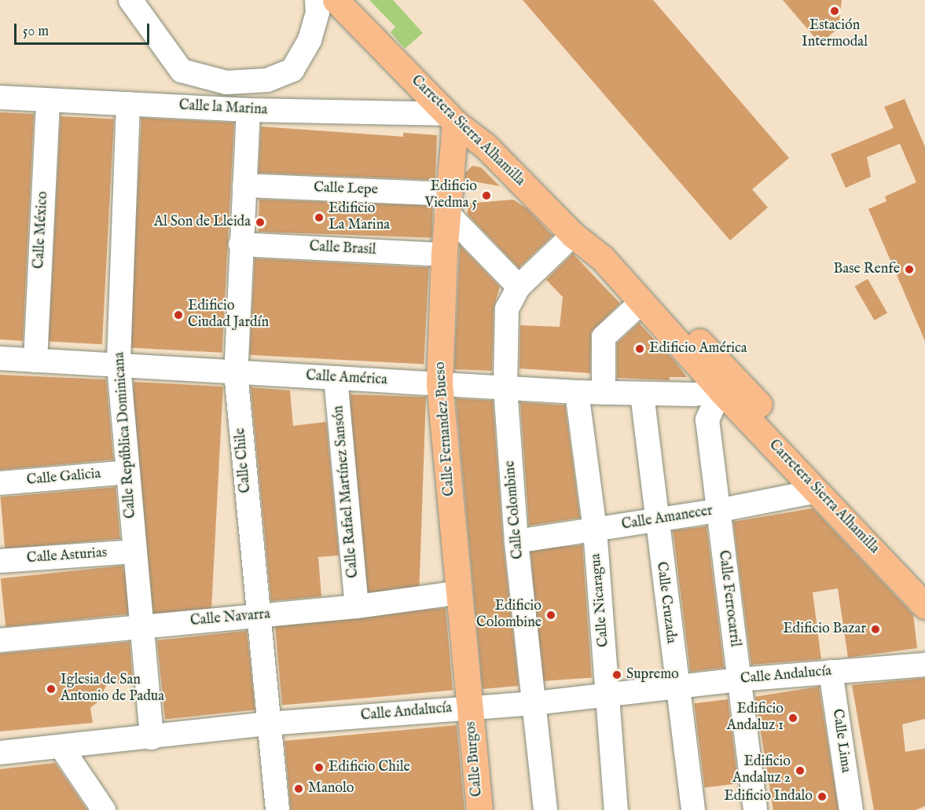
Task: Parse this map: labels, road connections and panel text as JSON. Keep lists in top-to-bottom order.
{
  "streets": {
    "main road": ["Carretera Sierra Alhamilla", "Calle Fernandez Bueso", "Calle Burgos"],
    "street": [
      "Calle la Marina",
      "Calle Lepe",
      "Calle México",
      "Calle Brasil",
      "Calle América",
      "Calle República Dominicana",
      "Calle Chile",
      "Calle Galicia",
      "Calle Rafael Martínez Sansón",
      "Calle Colombine",
      "Calle Amanecer",
      "Calle Asturias",
      "Calle Ferrocarril",
      "Calle Nicaragua",
      "Calle Cruzada",
      "Calle Navarra",
      "Calle Andalucía",
      "Calle Lima"
    ]
  },
  "crossings": [
    ["Calle la Marina", "Carretera Sierra Alhamilla"],
    ["Calle la Marina", "Calle México"],
    ["Calle la Marina", "Calle Fernandez Bueso"],
    ["Calle la Marina", "Calle República Dominicana"],
    ["Calle la Marina", "Calle Chile"],
    ["Carretera Sierra Alhamilla", "Calle América"],
    ["Carretera Sierra Alhamilla", "Calle Fernandez Bueso"],
    ["Carretera Sierra Alhamilla", "Calle Colombine"],
    ["Carretera Sierra Alhamilla", "Calle Amanecer"],
    ["Carretera Sierra Alhamilla", "Calle Ferrocarril"],
    ["Calle Lepe", "Calle Fernandez Bueso"],
    ["Calle Lepe", "Calle Chile"],
    ["Calle México", "Calle América"],
    ["Calle Brasil", "Calle Fernandez Bueso"],
    ["Calle Brasil", "Calle Chile"],
    ["Calle América", "Calle Fernandez Bueso"],
    ["Calle América", "Calle República Dominicana"],
    ["Calle América", "Calle Chile"],
    ["Calle América", "Calle Rafael Martínez Sansón"],
    ["Calle América", "Calle Colombine"],
    ["Calle América", "Calle Ferrocarril"],
    ["Calle América", "Calle Nicaragua"],
    ["Calle América", "Calle Cruzada"],
    ["Calle Fernandez Bueso", "Calle Navarra"],
    ["Calle Fernandez Bueso", "Calle Andalucía"],
    ["Calle Fernandez Bueso", "Calle Burgos"],
    ["Calle República Dominicana", "Calle Galicia"],
    ["Calle República Dominicana", "Calle Asturias"],
    ["Calle República Dominicana", "Calle Navarra"],
    ["Calle República Dominicana", "Calle Andalucía"],
    ["Calle Chile", "Calle Navarra"],
    ["Calle Chile", "Calle Andalucía"],
    ["Calle Rafael Martínez Sansón", "Calle Navarra"],
    ["Calle Colombine", "Calle Amanecer"],
    ["Calle Colombine", "Calle Andalucía"],
    ["Calle Amanecer", "Calle Ferrocarril"],
    ["Calle Amanecer", "Calle Nicaragua"],
    ["Calle Amanecer", "Calle Cruzada"],
    ["Calle Ferrocarril", "Calle Andalucía"],
    ["Calle Nicaragua", "Calle Andalucía"],
    ["Calle Cruzada", "Calle Andalucía"],
    ["Calle Andalucía", "Calle Lima"],
    ["Calle Andalucía", "Calle Burgos"]
  ],
  "places": [
    "Estación Intermodal",
    "Edificio Viedma 5",
    "Edificio La Marina",
    "Al Son de Lleida",
    "Base Renfe",
    "Edificio Ciudad Jardín",
    "Edificio América",
    "Edificio Colombine",
    "Edificio Bazar",
    "Supremo",
    "Iglesia de San Antonio de Padua",
    "Edificio Andaluz 1",
    "Edificio Chile",
    "Edificio Andaluz 2",
    "Manolo",
    "Edificio Indalo"
  ],
  "scale_bar": "50 m"
}
